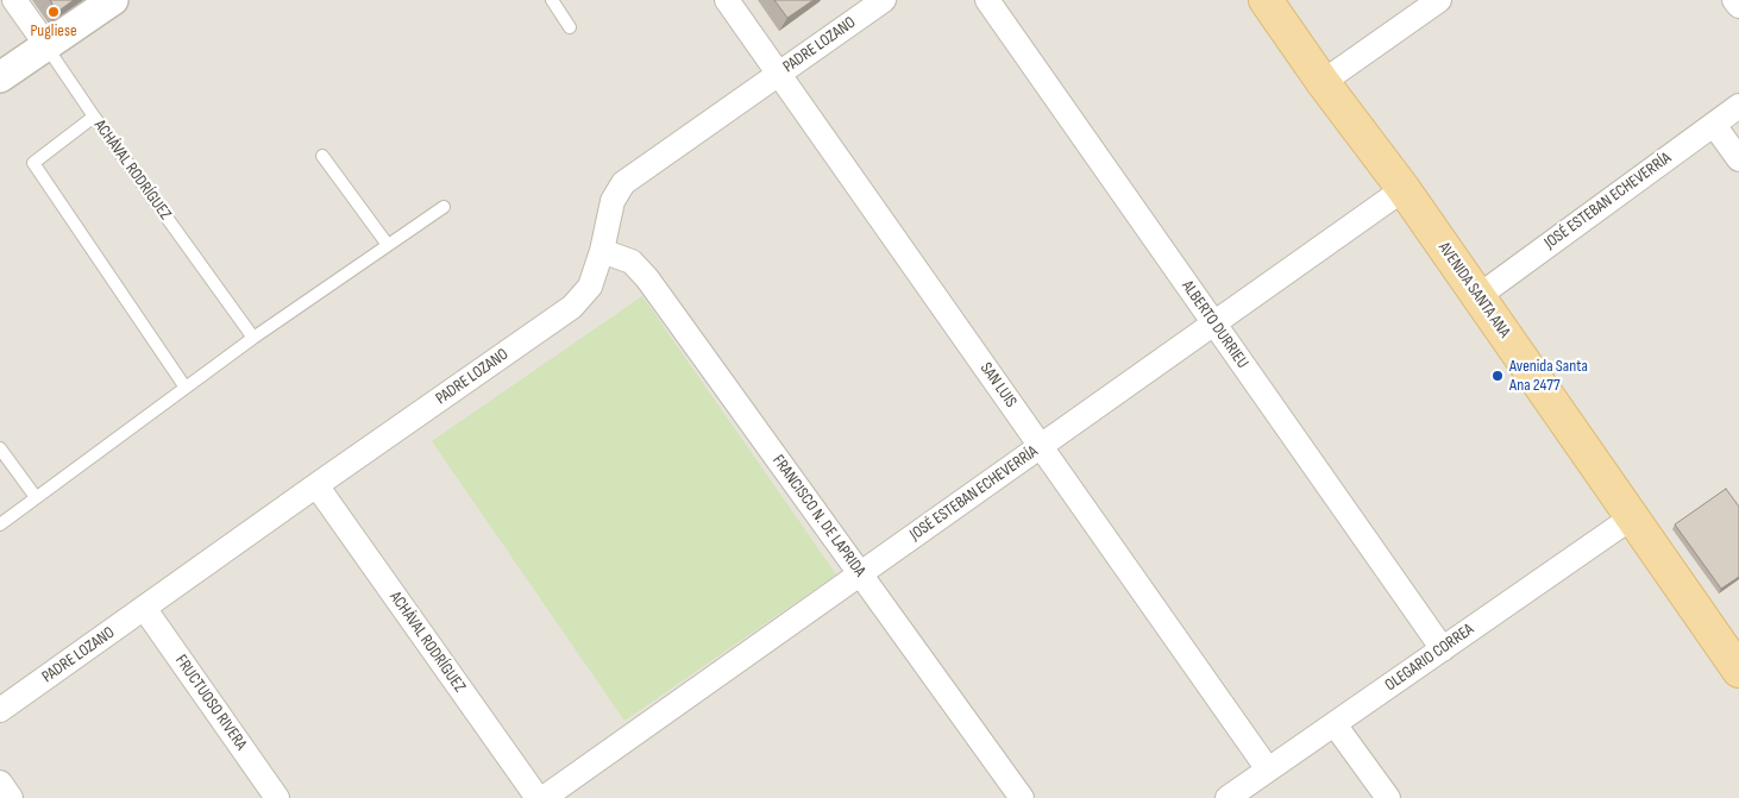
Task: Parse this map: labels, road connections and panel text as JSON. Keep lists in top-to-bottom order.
{
  "streets": {
    "main road": ["AVENIDA SANTA ANA"],
    "street": [
      "PADRE LOZANO",
      "ACHÁVAL RODRÍGUEZ",
      "JOSÉ ESTEBAN ECHEVERRÍA",
      "ALBERTO DURRIEU",
      "SAN LUIS",
      "FRANCISCO N. DE LAPRIDA",
      "OLEGARIO CORREA",
      "FRUCTUOSO RIVERA"
    ]
  },
  "crossings": [
    ["PADRE LOZANO", "ACHÁVAL RODRÍGUEZ"],
    ["PADRE LOZANO", "SAN LUIS"],
    ["PADRE LOZANO", "FRANCISCO N. DE LAPRIDA"],
    ["PADRE LOZANO", "FRUCTUOSO RIVERA"],
    ["JOSÉ ESTEBAN ECHEVERRÍA", "AVENIDA SANTA ANA"],
    ["JOSÉ ESTEBAN ECHEVERRÍA", "ALBERTO DURRIEU"],
    ["JOSÉ ESTEBAN ECHEVERRÍA", "SAN LUIS"],
    ["JOSÉ ESTEBAN ECHEVERRÍA", "FRANCISCO N. DE LAPRIDA"],
    ["AVENIDA SANTA ANA", "OLEGARIO CORREA"],
    ["ALBERTO DURRIEU", "OLEGARIO CORREA"],
    ["SAN LUIS", "OLEGARIO CORREA"]
  ],
  "places": ["Pugliese", "Avenida Santa Ana 2477"]
}
